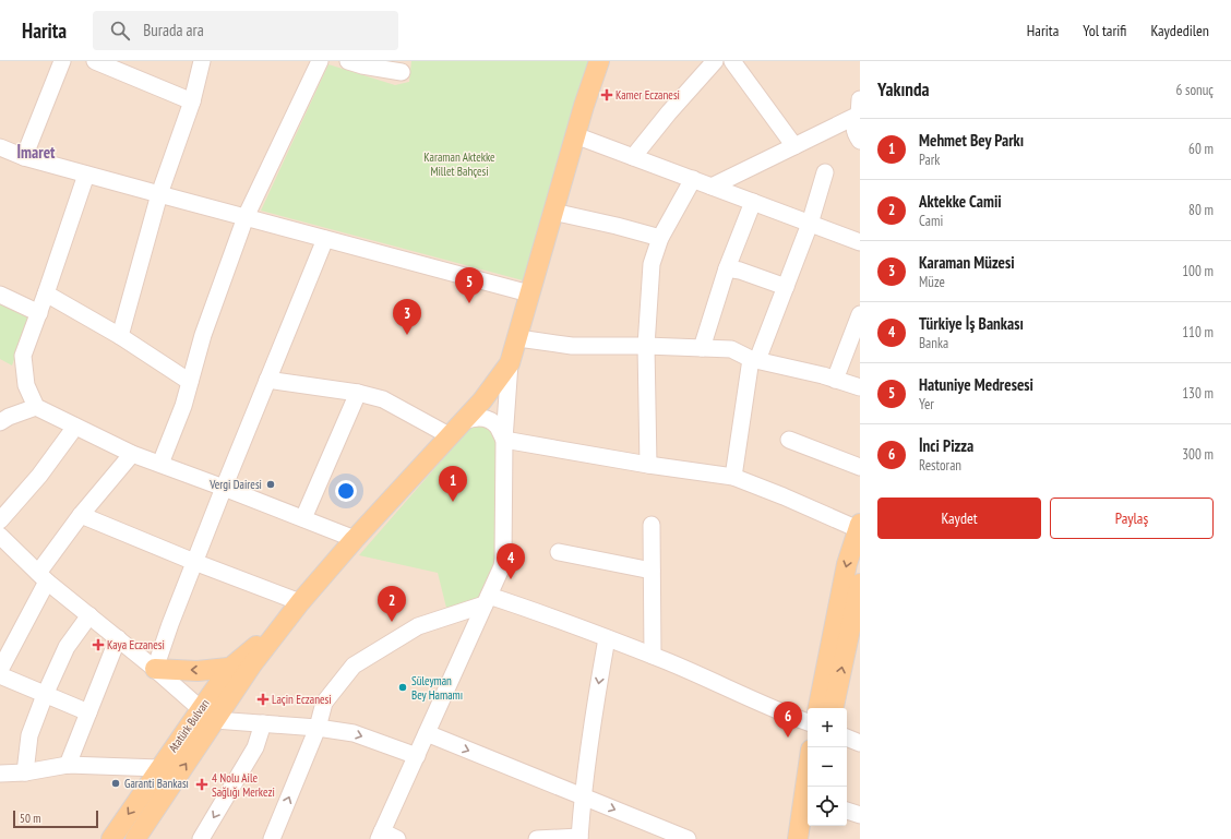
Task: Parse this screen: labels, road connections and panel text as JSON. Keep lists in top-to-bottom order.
{
  "streets": {
    "main road": ["Atatürk Bulvarı"]
  },
  "districts": ["İmaret"],
  "parks": ["Karaman Aktekke Millet Bahçesi"],
  "places": {
    "health": [
      "Kamer Eczanesi",
      "Kaya Eczanesi",
      "Laçin Eczanesi",
      "4 Nolu Aile Sağlığı Merkezi"
    ],
    "other": ["Vergi Dairesi", "Süleyman Bey Hamamı", "Garanti Bankası"]
  },
  "scale_bar": "50 m",
  "page": {
    "header": "Harita",
    "search": "Burada ara",
    "nav": ["Harita", "Yol tarifi", "Kaydedilen"],
    "heading": ["Yakında", "6 sonuç"],
    "list": [
      {
        "mark": "1",
        "name": "Mehmet Bey Parkı",
        "note": "Park",
        "value": "60 m"
      },
      {
        "mark": "2",
        "name": "Aktekke Camii",
        "note": "Cami",
        "value": "80 m"
      },
      {
        "mark": "3",
        "name": "Karaman Müzesi",
        "note": "Müze",
        "value": "100 m"
      },
      {
        "mark": "4",
        "name": "Türkiye İş Bankası",
        "note": "Banka",
        "value": "110 m"
      },
      {
        "mark": "5",
        "name": "Hatuniye Medresesi",
        "note": "Yer",
        "value": "130 m"
      },
      {
        "mark": "6",
        "name": "İnci Pizza",
        "note": "Restoran",
        "value": "300 m"
      }
    ],
    "pins": [
      "5",
      "3",
      "1",
      "4",
      "2",
      "6"
    ],
    "buttons": ["Kaydet", "Paylaş"],
    "map_buttons": ["+", "−"],
    "scale": "50 m"
  }
}
